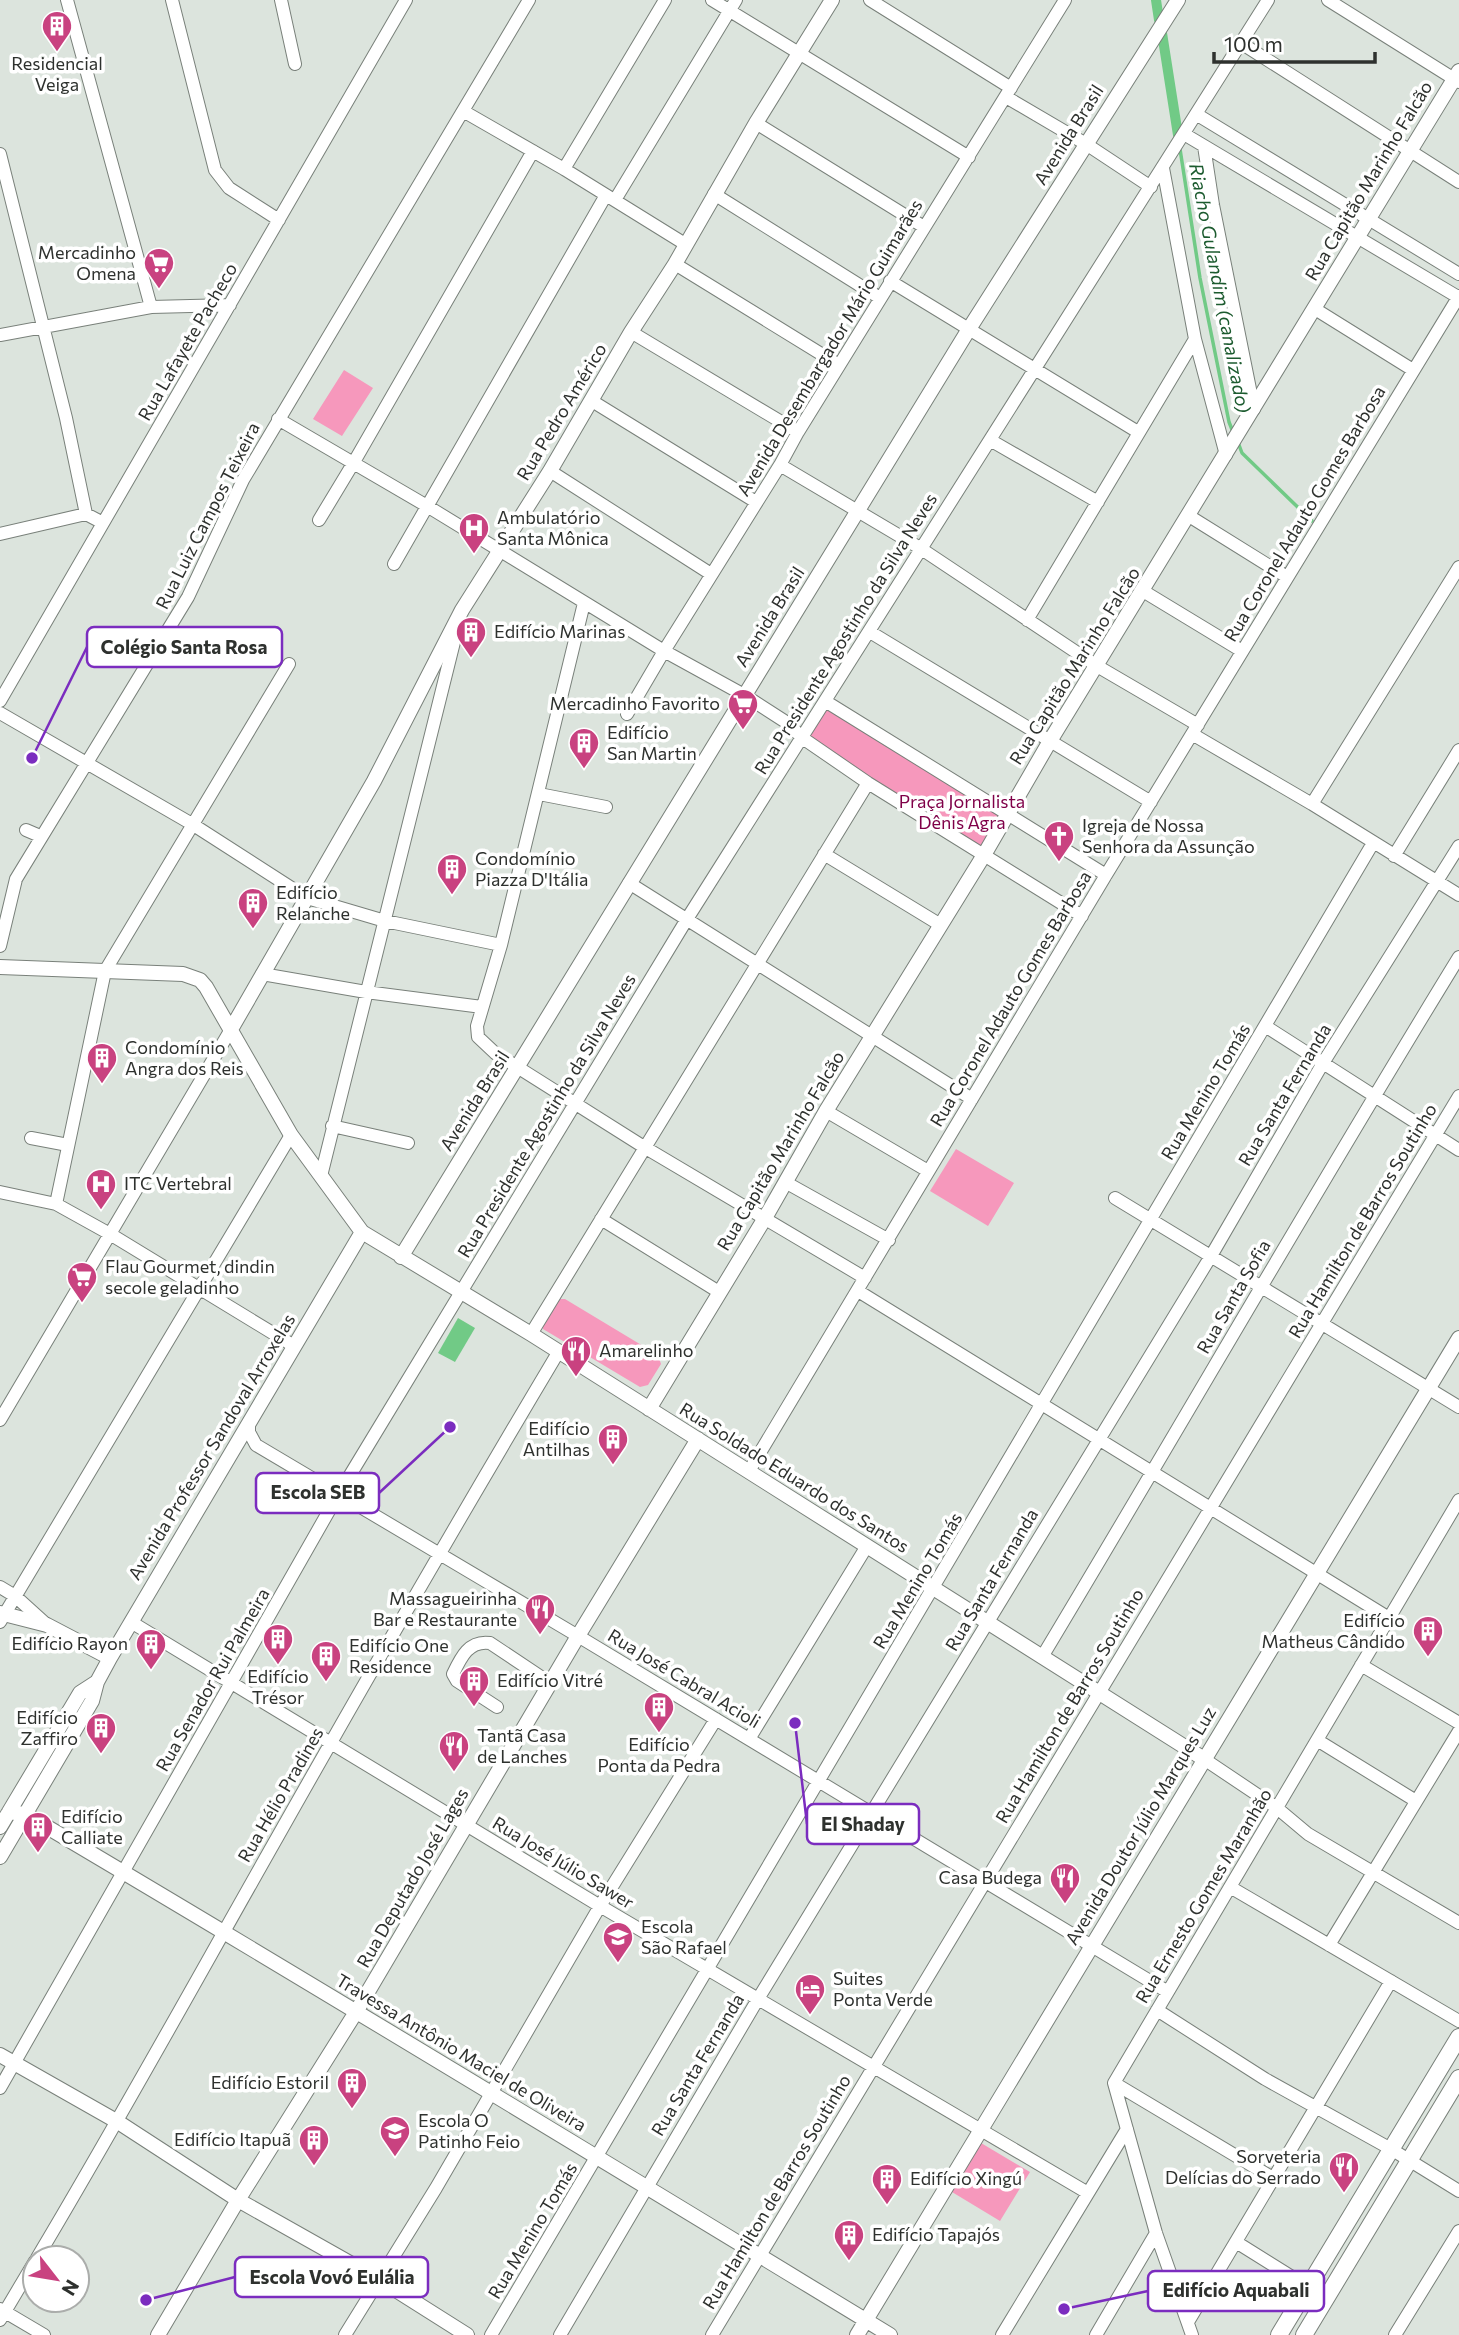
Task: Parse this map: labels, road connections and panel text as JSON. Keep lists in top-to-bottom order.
{
  "streets": {
    "street": [
      "Avenida Brasil",
      "Rua Capitão Marinho Falcão",
      "Rua Lafayete Pacheco",
      "Avenida Desembargador Mário Guimarães",
      "Rua Pedro Américo",
      "Rua Coronel Adauto Gomes Barbosa",
      "Rua Luiz Campos Teixeira",
      "Rua Presidente Agostinho da Silva Neves",
      "Rua Menino Tomás",
      "Rua Santa Fernanda",
      "Rua Hamilton de Barros Soutinho",
      "Rua Santa Sofia",
      "Avenida Professor Sandoval Arroxelas",
      "Rua Soldado Eduardo dos Santos",
      "Rua José Cabral Acioli",
      "Rua Senador Rui Palmeira",
      "Rua Hélio Pradines",
      "Avenida Doutor Júlio Marques Luz",
      "Rua José Júlio Sawer",
      "Rua Deputado José Lages",
      "Rua Ernesto Gomes Maranhão",
      "Travessa Antônio Maciel de Oliveira"
    ]
  },
  "crossings": [
    ["Avenida Brasil", "Rua Soldado Eduardo dos Santos"],
    ["Rua Capitão Marinho Falcão", "Rua Soldado Eduardo dos Santos"],
    ["Rua Coronel Adauto Gomes Barbosa", "Rua Soldado Eduardo dos Santos"],
    ["Rua Presidente Agostinho da Silva Neves", "Rua Soldado Eduardo dos Santos"],
    ["Rua Presidente Agostinho da Silva Neves", "Rua Senador Rui Palmeira"],
    ["Rua Menino Tomás", "Rua Soldado Eduardo dos Santos"],
    ["Rua Menino Tomás", "Rua José Cabral Acioli"],
    ["Rua Menino Tomás", "Rua José Júlio Sawer"],
    ["Rua Menino Tomás", "Travessa Antônio Maciel de Oliveira"],
    ["Rua Santa Fernanda", "Rua Soldado Eduardo dos Santos"],
    ["Rua Santa Fernanda", "Rua José Cabral Acioli"],
    ["Rua Santa Fernanda", "Rua José Júlio Sawer"],
    ["Rua Santa Fernanda", "Travessa Antônio Maciel de Oliveira"],
    ["Rua Hamilton de Barros Soutinho", "Rua Soldado Eduardo dos Santos"],
    ["Rua Hamilton de Barros Soutinho", "Rua José Cabral Acioli"],
    ["Rua Hamilton de Barros Soutinho", "Rua José Júlio Sawer"],
    ["Rua Hamilton de Barros Soutinho", "Travessa Antônio Maciel de Oliveira"],
    ["Rua Santa Sofia", "Rua Soldado Eduardo dos Santos"],
    ["Avenida Professor Sandoval Arroxelas", "Rua Soldado Eduardo dos Santos"],
    ["Avenida Professor Sandoval Arroxelas", "Rua José Júlio Sawer"],
    ["Avenida Professor Sandoval Arroxelas", "Travessa Antônio Maciel de Oliveira"],
    ["Rua Soldado Eduardo dos Santos", "Rua Senador Rui Palmeira"],
    ["Rua Soldado Eduardo dos Santos", "Rua Hélio Pradines"],
    ["Rua Soldado Eduardo dos Santos", "Avenida Doutor Júlio Marques Luz"],
    ["Rua Soldado Eduardo dos Santos", "Rua Deputado José Lages"],
    ["Rua José Cabral Acioli", "Rua Senador Rui Palmeira"],
    ["Rua José Cabral Acioli", "Rua Hélio Pradines"],
    ["Rua José Cabral Acioli", "Avenida Doutor Júlio Marques Luz"],
    ["Rua José Cabral Acioli", "Rua Deputado José Lages"],
    ["Rua José Cabral Acioli", "Rua Ernesto Gomes Maranhão"],
    ["Rua Senador Rui Palmeira", "Rua José Júlio Sawer"],
    ["Rua Senador Rui Palmeira", "Travessa Antônio Maciel de Oliveira"],
    ["Rua Hélio Pradines", "Rua José Júlio Sawer"],
    ["Rua Hélio Pradines", "Travessa Antônio Maciel de Oliveira"],
    ["Avenida Doutor Júlio Marques Luz", "Rua José Júlio Sawer"],
    ["Avenida Doutor Júlio Marques Luz", "Travessa Antônio Maciel de Oliveira"],
    ["Rua José Júlio Sawer", "Rua Deputado José Lages"],
    ["Rua Deputado José Lages", "Travessa Antônio Maciel de Oliveira"]
  ],
  "water": ["Riacho Gulandim (canalizado)"],
  "parks": ["Praça Jornalista Dênis Agra"],
  "places": {
    "building": [
      "Residencial Veiga",
      "Edifício Marinas",
      "Edifício San Martin",
      "Condomínio Piazza D'Itália",
      "Edifício Relanche",
      "Condomínio Angra dos Reis",
      "Edifício Antilhas",
      "Edifício Matheus Cândido",
      "Edifício Trésor",
      "Edifício Rayon",
      "Edifício One Residence",
      "Edifício Vitré",
      "Edifício Ponta da Pedra",
      "Edifício Zaffiro",
      "Edifício Calliate",
      "Edifício Estoril",
      "Edifício Itapuã",
      "Edifício Xingú",
      "Edifício Tapajós"
    ],
    "supermarket": ["Mercadinho Omena", "Mercadinho Favorito", "Flau Gourmet, dindin secole geladinho"],
    "hospital": ["Ambulatório Santa Mônica", "ITC Vertebral"],
    "other": [
      "Colégio Santa Rosa",
      "Escola SEB",
      "El Shaday",
      "Escola Vovó Eulália",
      "Edifício Aquabali"
    ],
    "church": ["Igreja de Nossa Senhora da Assunção"],
    "restaurant": [
      "Amarelinho",
      "Massagueirinha Bar e Restaurante",
      "Tantã Casa de Lanches",
      "Casa Budega",
      "Sorveteria Delícias do Serrado"
    ],
    "school or university": ["Escola São Rafael", "Escola O Patinho Feio"],
    "hotel": ["Suites Ponta Verde"]
  },
  "scale_bar": "100 m",
  "north": "bottom right"
}
